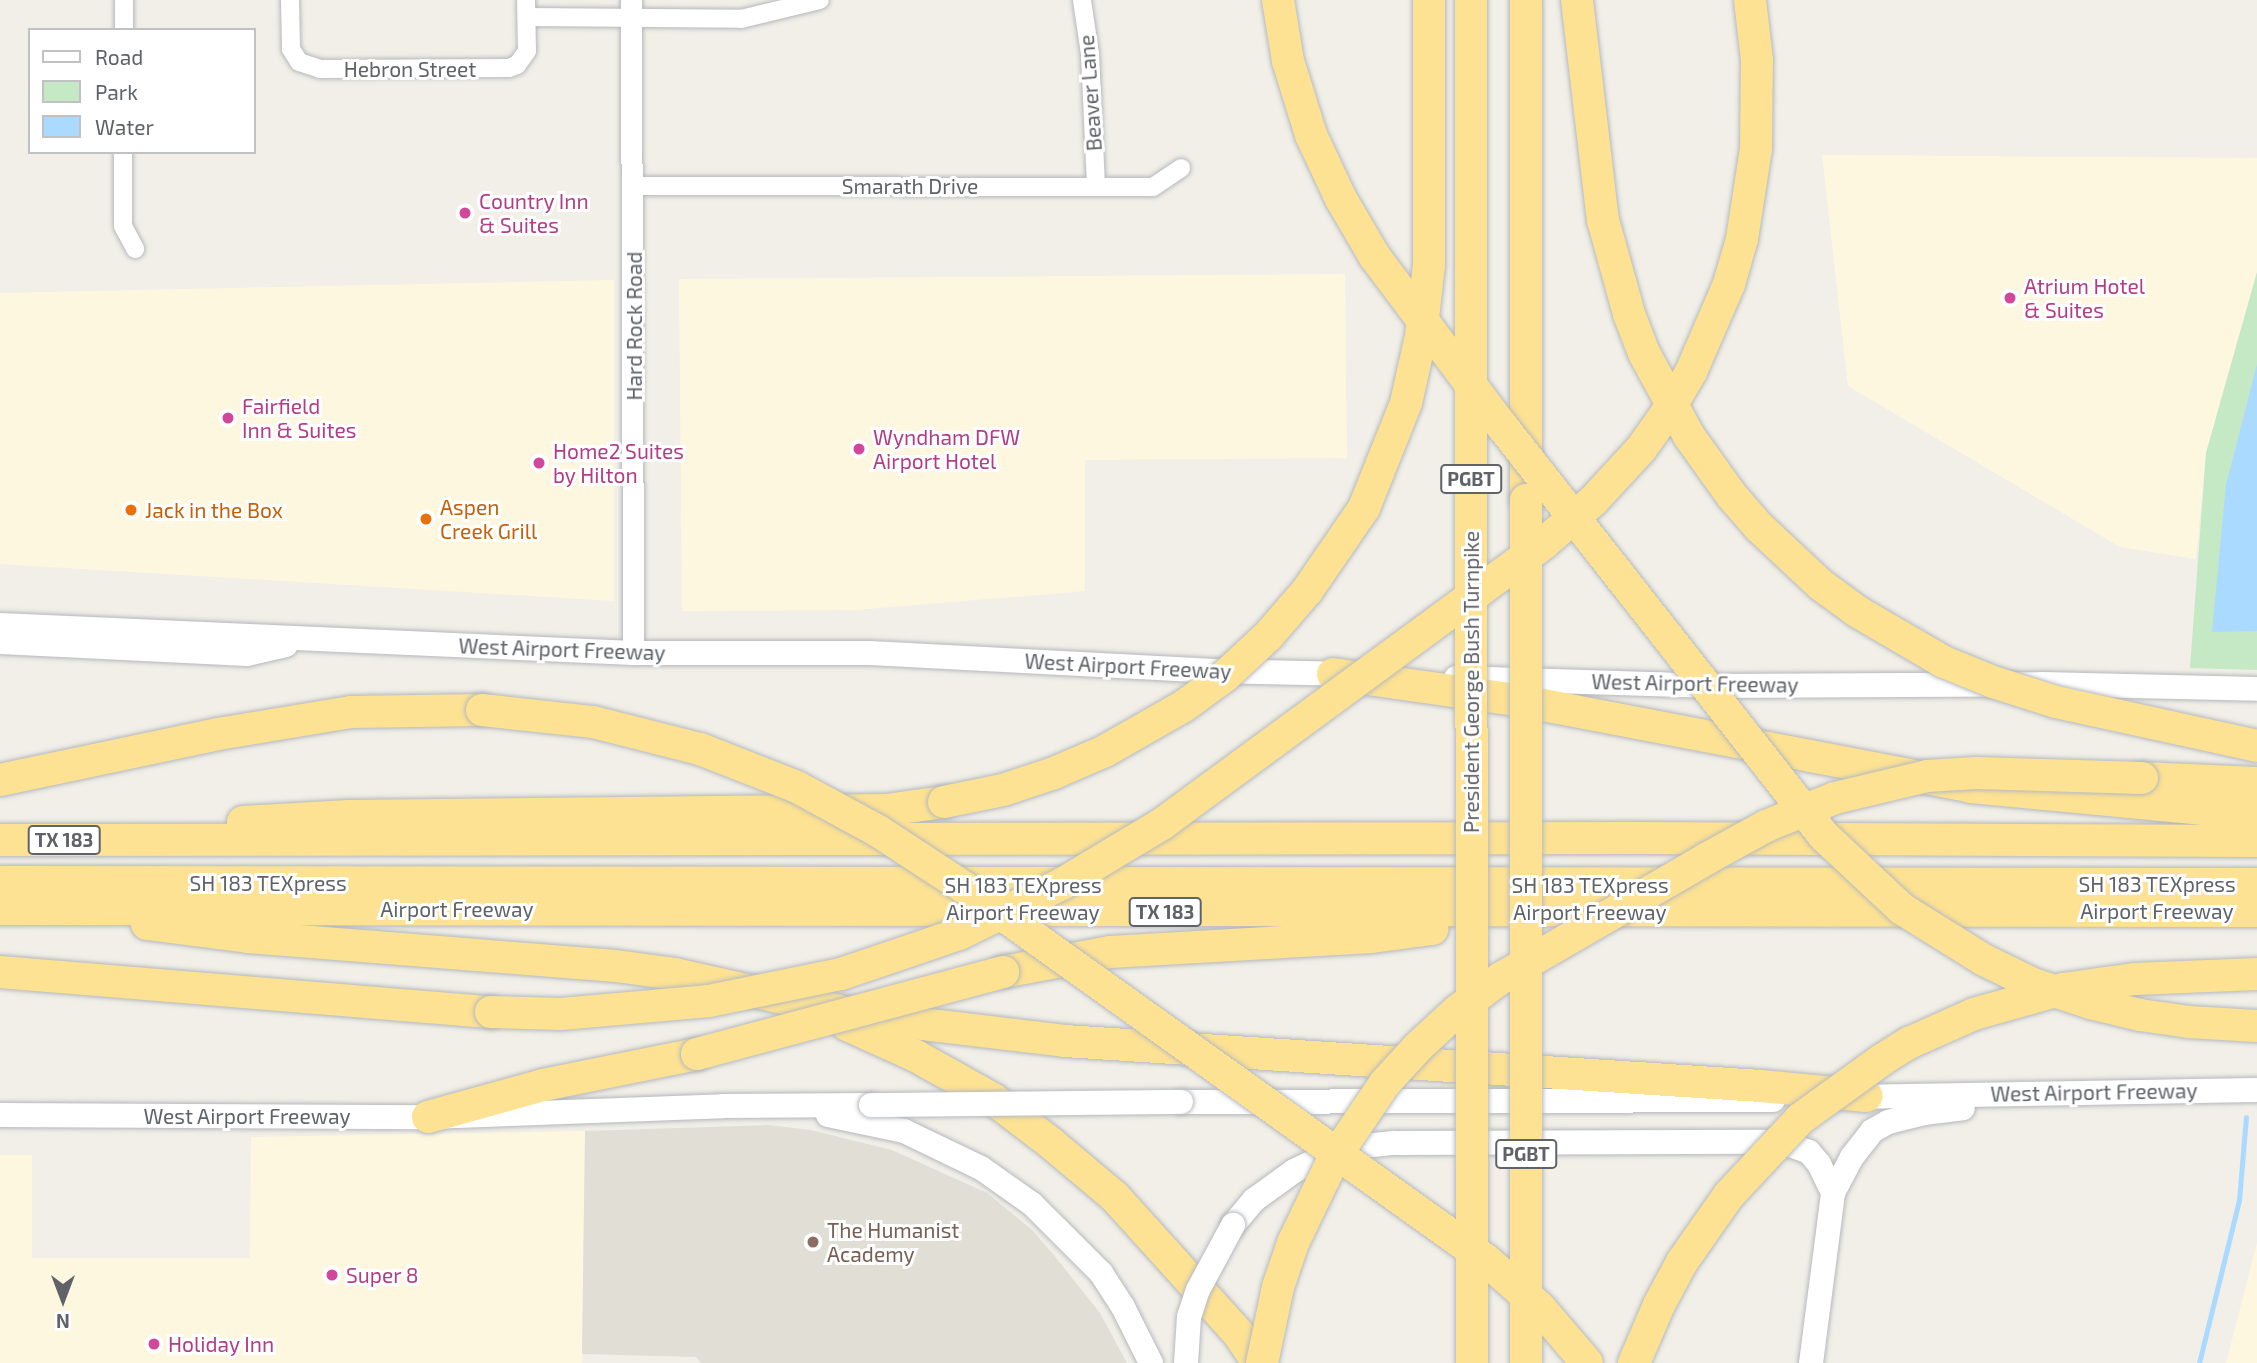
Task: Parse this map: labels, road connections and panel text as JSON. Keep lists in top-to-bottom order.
{
  "streets": {
    "highway": [
      "PGBT",
      "President George Bush Turnpike",
      "TX 183",
      "SH 183 TEXpress",
      "Airport Freeway"
    ],
    "main road": ["West Airport Freeway"],
    "street": [
      "Hebron Street",
      "Beaver Lane",
      "Smarath Drive",
      "Hard Rock Road"
    ]
  },
  "crossings": [
    ["Beaver Lane", "Smarath Drive"],
    ["Smarath Drive", "Hard Rock Road"],
    ["Hard Rock Road", "West Airport Freeway"]
  ],
  "places": [
    "Country Inn & Suites",
    "Atrium Hotel & Suites",
    "Fairfield Inn & Suites",
    "Wyndham DFW Airport Hotel",
    "Home2 Suites by Hilton",
    "Jack in the Box",
    "Aspen Creek Grill",
    "The Humanist Academy",
    "Super 8",
    "Holiday Inn"
  ],
  "legend": ["Road", "Park", "Water"],
  "north": "bottom"
}
